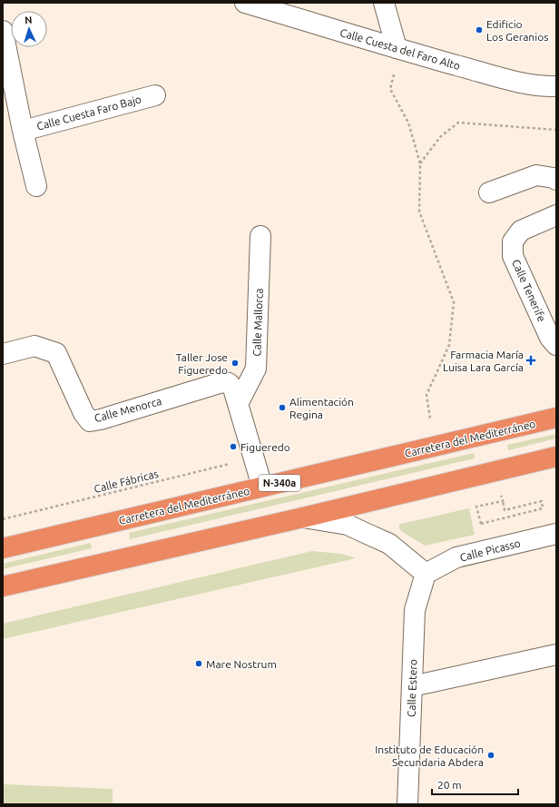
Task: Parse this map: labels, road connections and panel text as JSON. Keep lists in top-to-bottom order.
{
  "streets": {
    "highway": ["Carretera del Mediterráneo", "N-340a"],
    "street": [
      "Calle Cuesta del Faro Alto",
      "Calle Cuesta Faro Bajo",
      "Calle Tenerife",
      "Calle Mallorca",
      "Calle Menorca",
      "Calle Picasso",
      "Calle Estero"
    ],
    "path": ["Calle Fábricas"]
  },
  "crossings": [
    ["Calle Mallorca", "Calle Menorca"],
    ["Calle Picasso", "Calle Estero"]
  ],
  "places": {
    "other": [
      "Edificio Los Geranios",
      "Taller Jose Figueredo",
      "Alimentación Regina",
      "Figueredo",
      "Mare Nostrum",
      "Instituto de Educación Secundaria Abdera"
    ],
    "health": ["Farmacia María Luisa Lara García"]
  },
  "scale_bar": "20 m",
  "north": "top"
}
